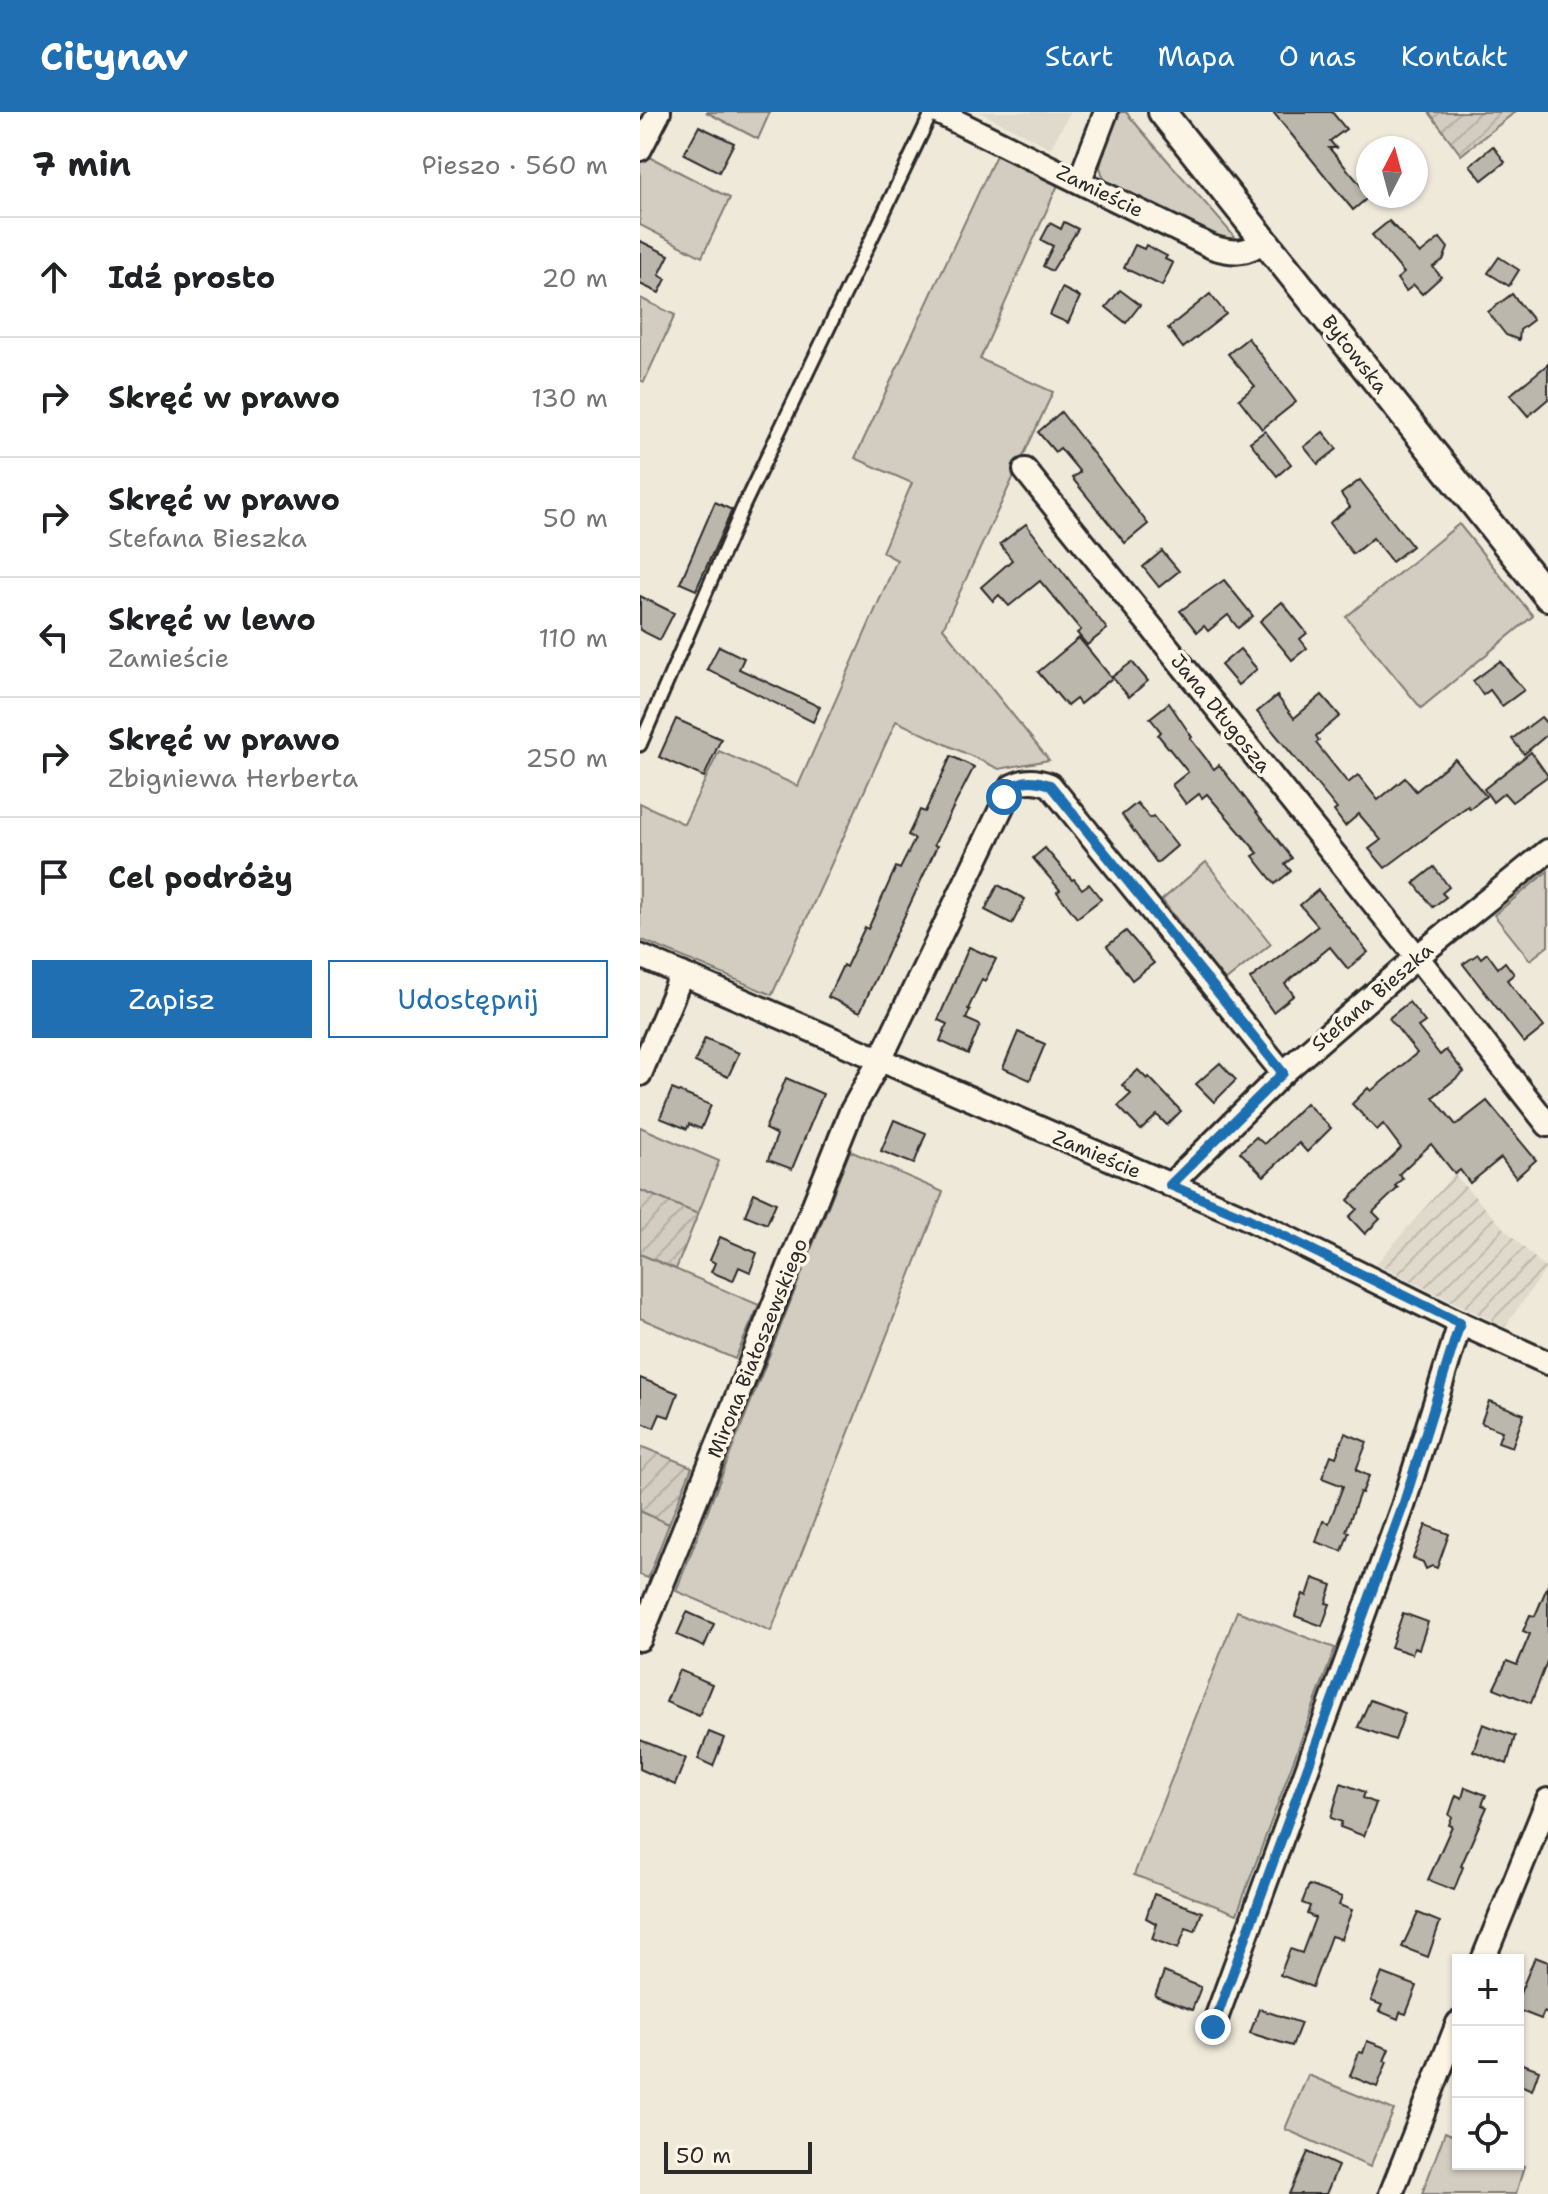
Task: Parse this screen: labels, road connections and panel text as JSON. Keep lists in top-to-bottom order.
{
  "streets": {
    "street": [
      "Zamieście",
      "Bytowska",
      "Jana Długosza",
      "Stefana Bieszka",
      "Mirona Białoszewskiego"
    ]
  },
  "crossings": [
    ["Zamieście", "Bytowska"],
    ["Zamieście", "Stefana Bieszka"],
    ["Zamieście", "Mirona Białoszewskiego"],
    ["Jana Długosza", "Stefana Bieszka"],
    ["Stefana Bieszka", "Mirona Białoszewskiego"]
  ],
  "scale_bar": "50 m",
  "north": "top",
  "page": {
    "header": "Citynav",
    "nav": [
      "Start",
      "Mapa",
      "O nas",
      "Kontakt"
    ],
    "heading": ["7 min", "Pieszo · 560 m"],
    "list": [
      ["Idź prosto", "20 m"],
      ["Skręć w prawo", "130 m"],
      ["Skręć w prawo", "Stefana Bieszka", "50 m"],
      ["Skręć w lewo", "Zamieście", "110 m"],
      ["Skręć w prawo", "Zbigniewa Herberta", "250 m"],
      "Cel podróży"
    ],
    "buttons": ["Zapisz", "Udostępnij"],
    "map_buttons": ["+", "−"],
    "scale": "50 m"
  }
}
